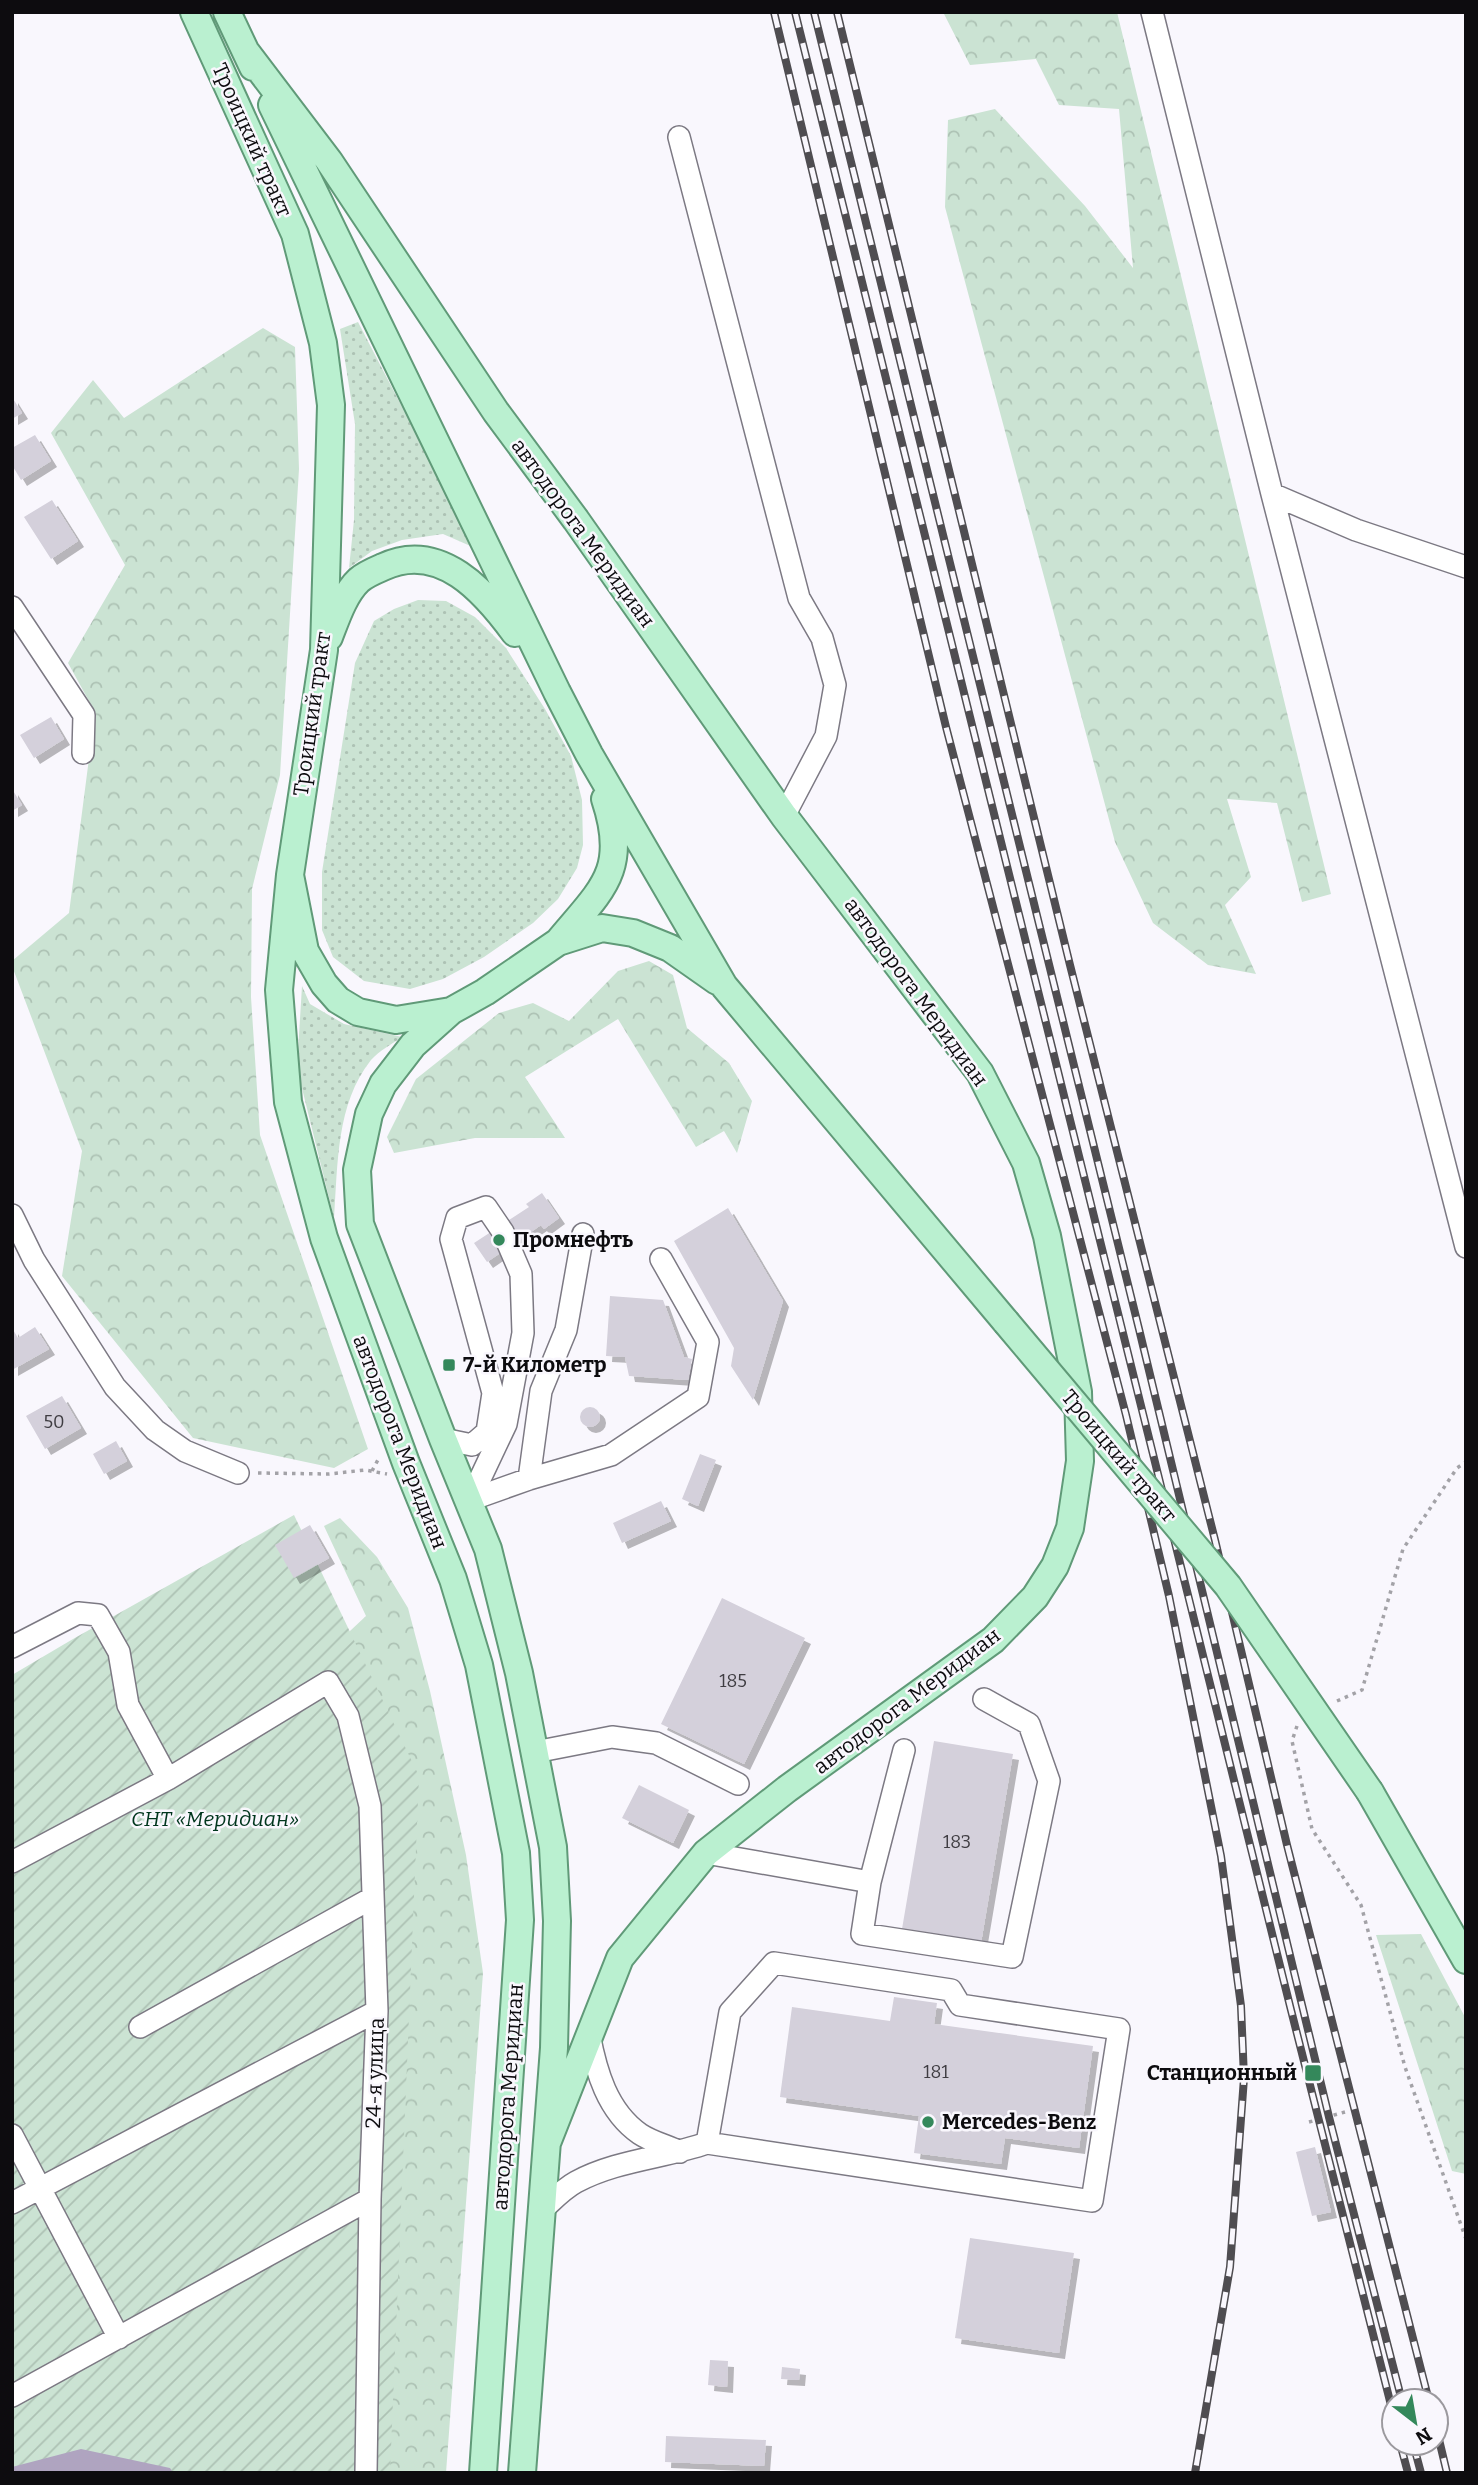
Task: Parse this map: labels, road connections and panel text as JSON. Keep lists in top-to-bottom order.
{
  "streets": {
    "main road": ["Троицкий тракт", "автодорога Меридиан"],
    "street": ["24-я улица"]
  },
  "crossings": [
    ["Троицкий тракт", "автодорога Меридиан"]
  ],
  "parks": ["СНТ «Меридиан»"],
  "places": {
    "other": ["Промнефть", "Mercedes-Benz"],
    "transit": ["7-й Километр", "Станционный"]
  },
  "house_numbers": [
    "50",
    "185",
    "183",
    "181"
  ],
  "north": "bottom right"
}
